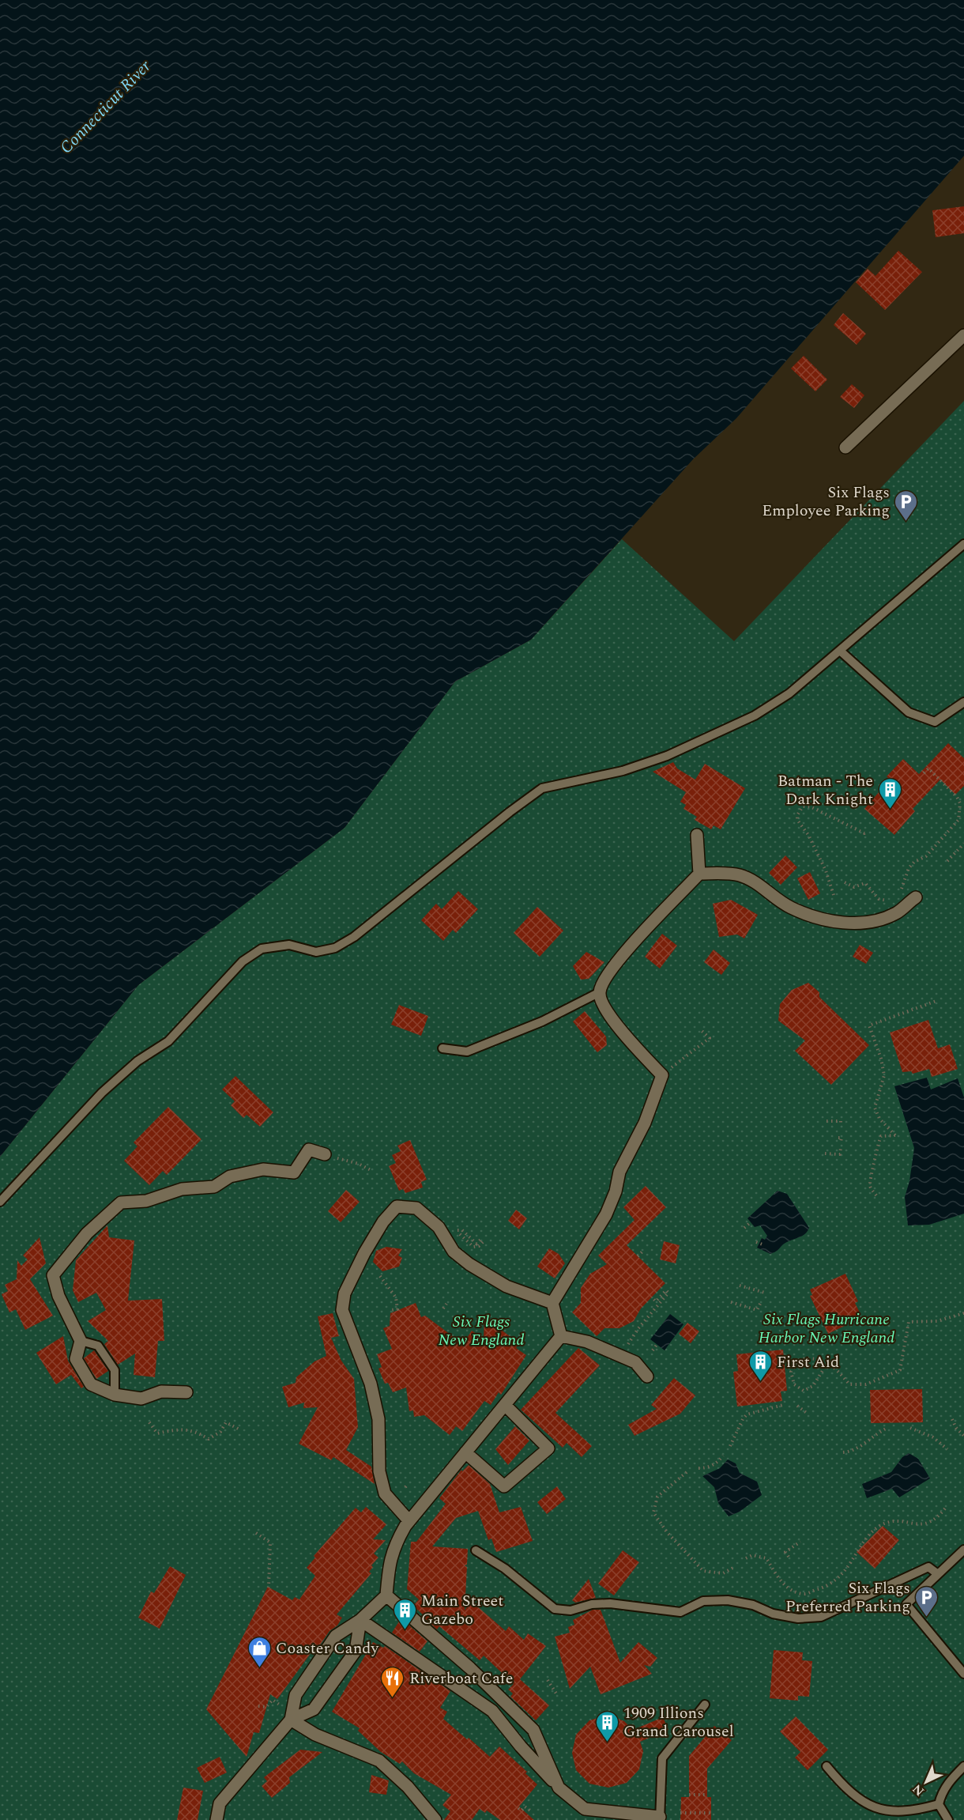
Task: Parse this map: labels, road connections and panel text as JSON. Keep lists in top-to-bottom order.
{
  "water": ["Connecticut River"],
  "parks": ["Six Flags Hurricane Harbor New England", "Six Flags New England"],
  "places": {
    "parking": ["Six Flags Employee Parking", "Six Flags Preferred Parking"],
    "building": [
      "Batman - The Dark Knight",
      "First Aid",
      "Main Street Gazebo",
      "1909 Illions Grand Carousel"
    ],
    "shop": ["Coaster Candy"],
    "restaurant": ["Riverboat Cafe"]
  },
  "north": "bottom left"
}
